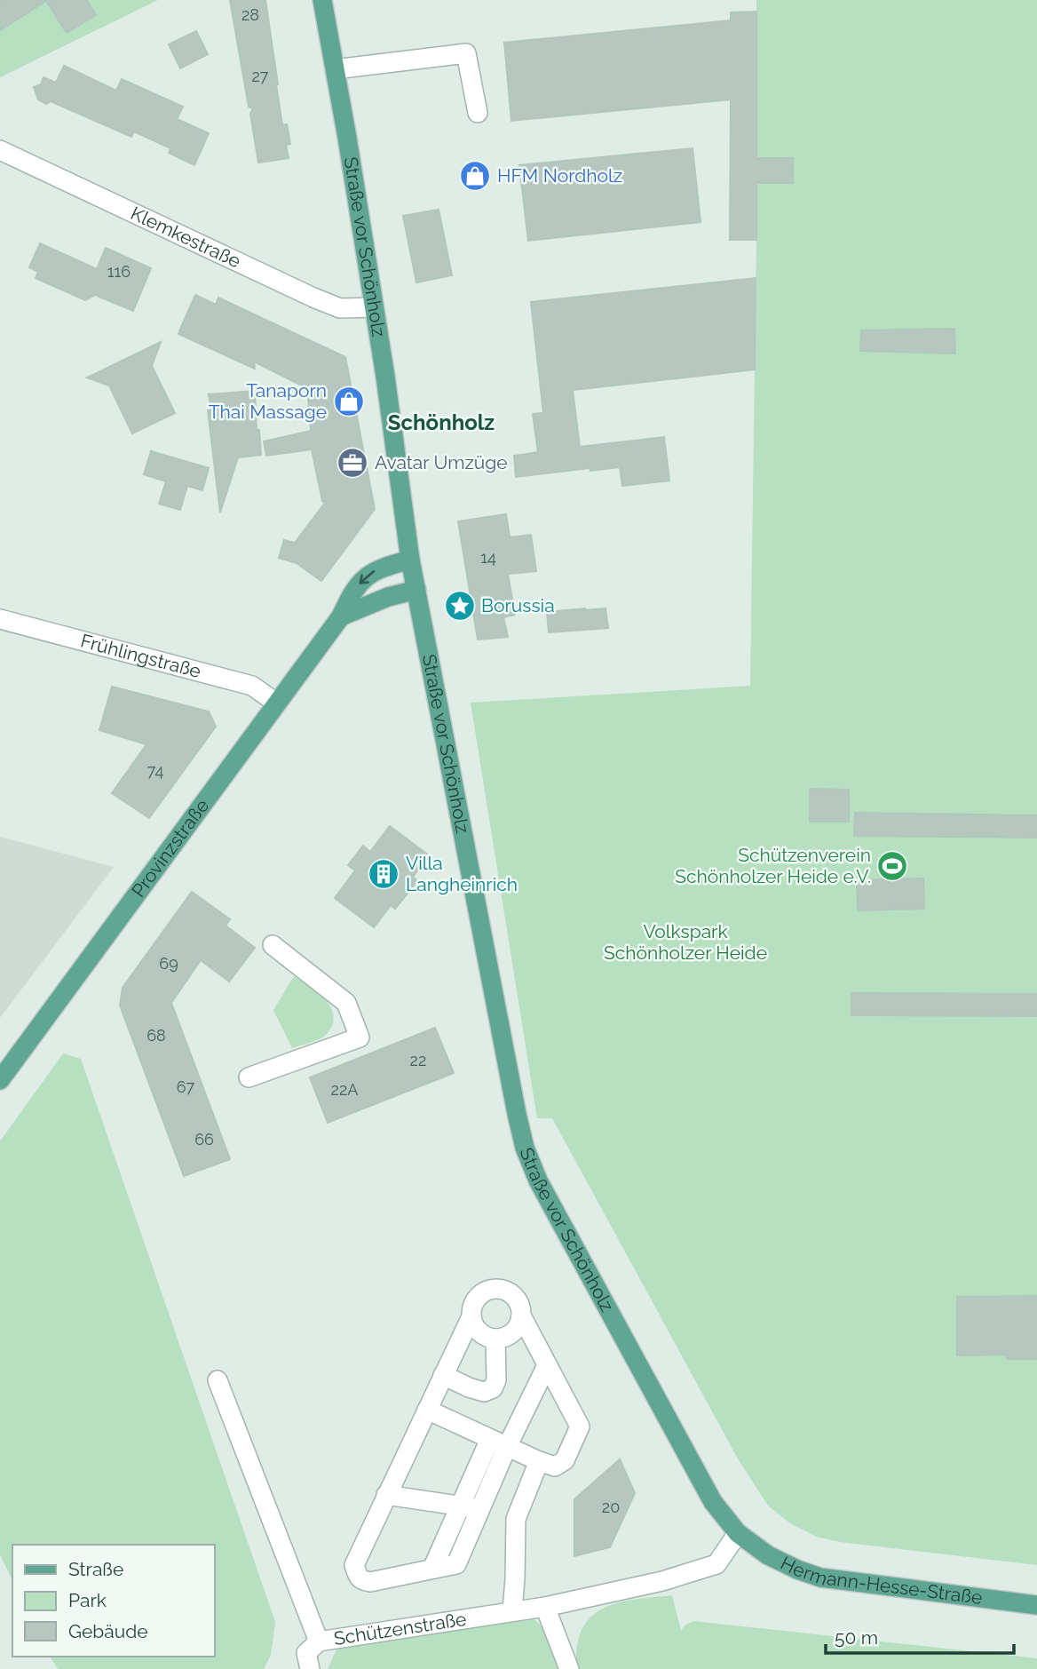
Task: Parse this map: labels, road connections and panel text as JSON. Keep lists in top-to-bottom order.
{
  "streets": {
    "main road": ["Straße vor Schönholz", "Provinzstraße", "Hermann-Hesse-Straße"],
    "street": ["Klemkestraße", "Frühlingstraße", "Schützenstraße"]
  },
  "crossings": [
    ["Klemkestraße", "Straße vor Schönholz"],
    ["Straße vor Schönholz", "Provinzstraße"],
    ["Straße vor Schönholz", "Hermann-Hesse-Straße"],
    ["Straße vor Schönholz", "Schützenstraße"],
    ["Frühlingstraße", "Provinzstraße"],
    ["Hermann-Hesse-Straße", "Schützenstraße"]
  ],
  "districts": ["Schönholz"],
  "parks": ["Volkspark Schönholzer Heide"],
  "places": {
    "shop": ["HFM Nordholz", "Tanaporn Thai Massage"],
    "office": ["Avatar Umzüge"],
    "place": ["Borussia"],
    "sports": ["Schützenverein Schönholzer Heide e.V."],
    "building": ["Villa Langheinrich"]
  },
  "house_numbers": [
    "28",
    "27",
    "116",
    "14",
    "74",
    "69",
    "68",
    "22",
    "67",
    "22A",
    "66",
    "20"
  ],
  "legend": ["Straße", "Park", "Gebäude"],
  "scale_bar": "50 m"
}
